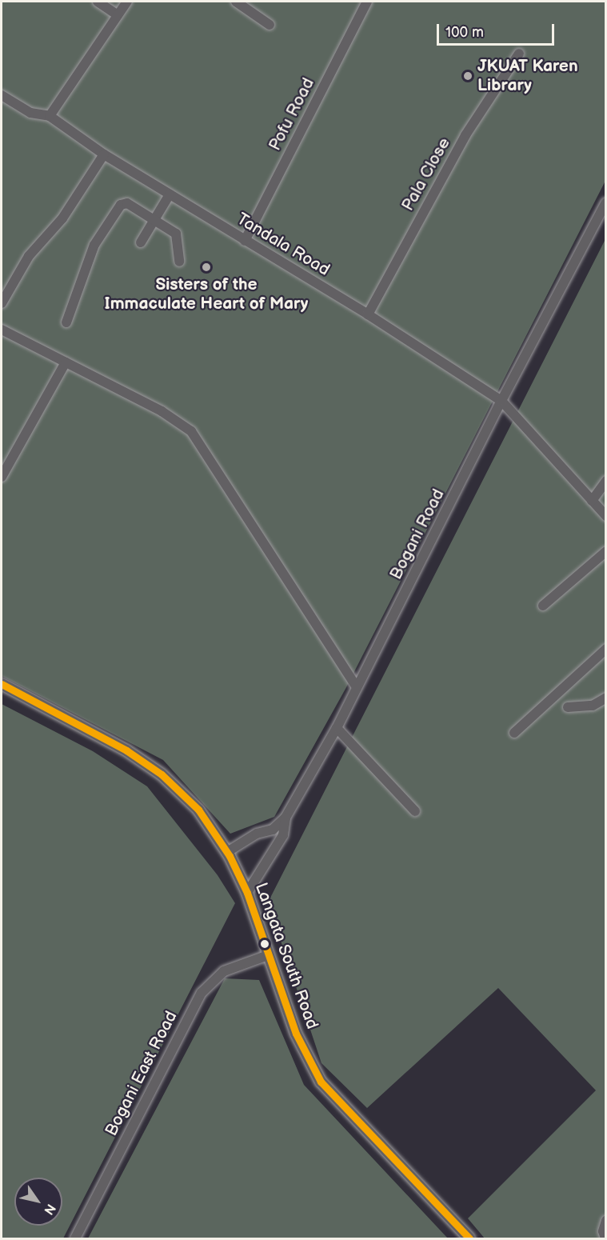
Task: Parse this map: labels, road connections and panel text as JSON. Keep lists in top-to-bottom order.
{
  "streets": {
    "street": [
      "Pofu Road",
      "Pala Close",
      "Tandala Road",
      "Bogani Road",
      "Langata South Road",
      "Bogani East Road"
    ]
  },
  "crossings": [
    ["Pofu Road", "Tandala Road"],
    ["Pala Close", "Tandala Road"],
    ["Tandala Road", "Bogani Road"],
    ["Bogani Road", "Langata South Road"],
    ["Langata South Road", "Bogani East Road"]
  ],
  "places": ["JKUAT Karen Library", "Sisters of the Immaculate Heart of Mary"],
  "scale_bar": "100 m",
  "north": "bottom right"
}
